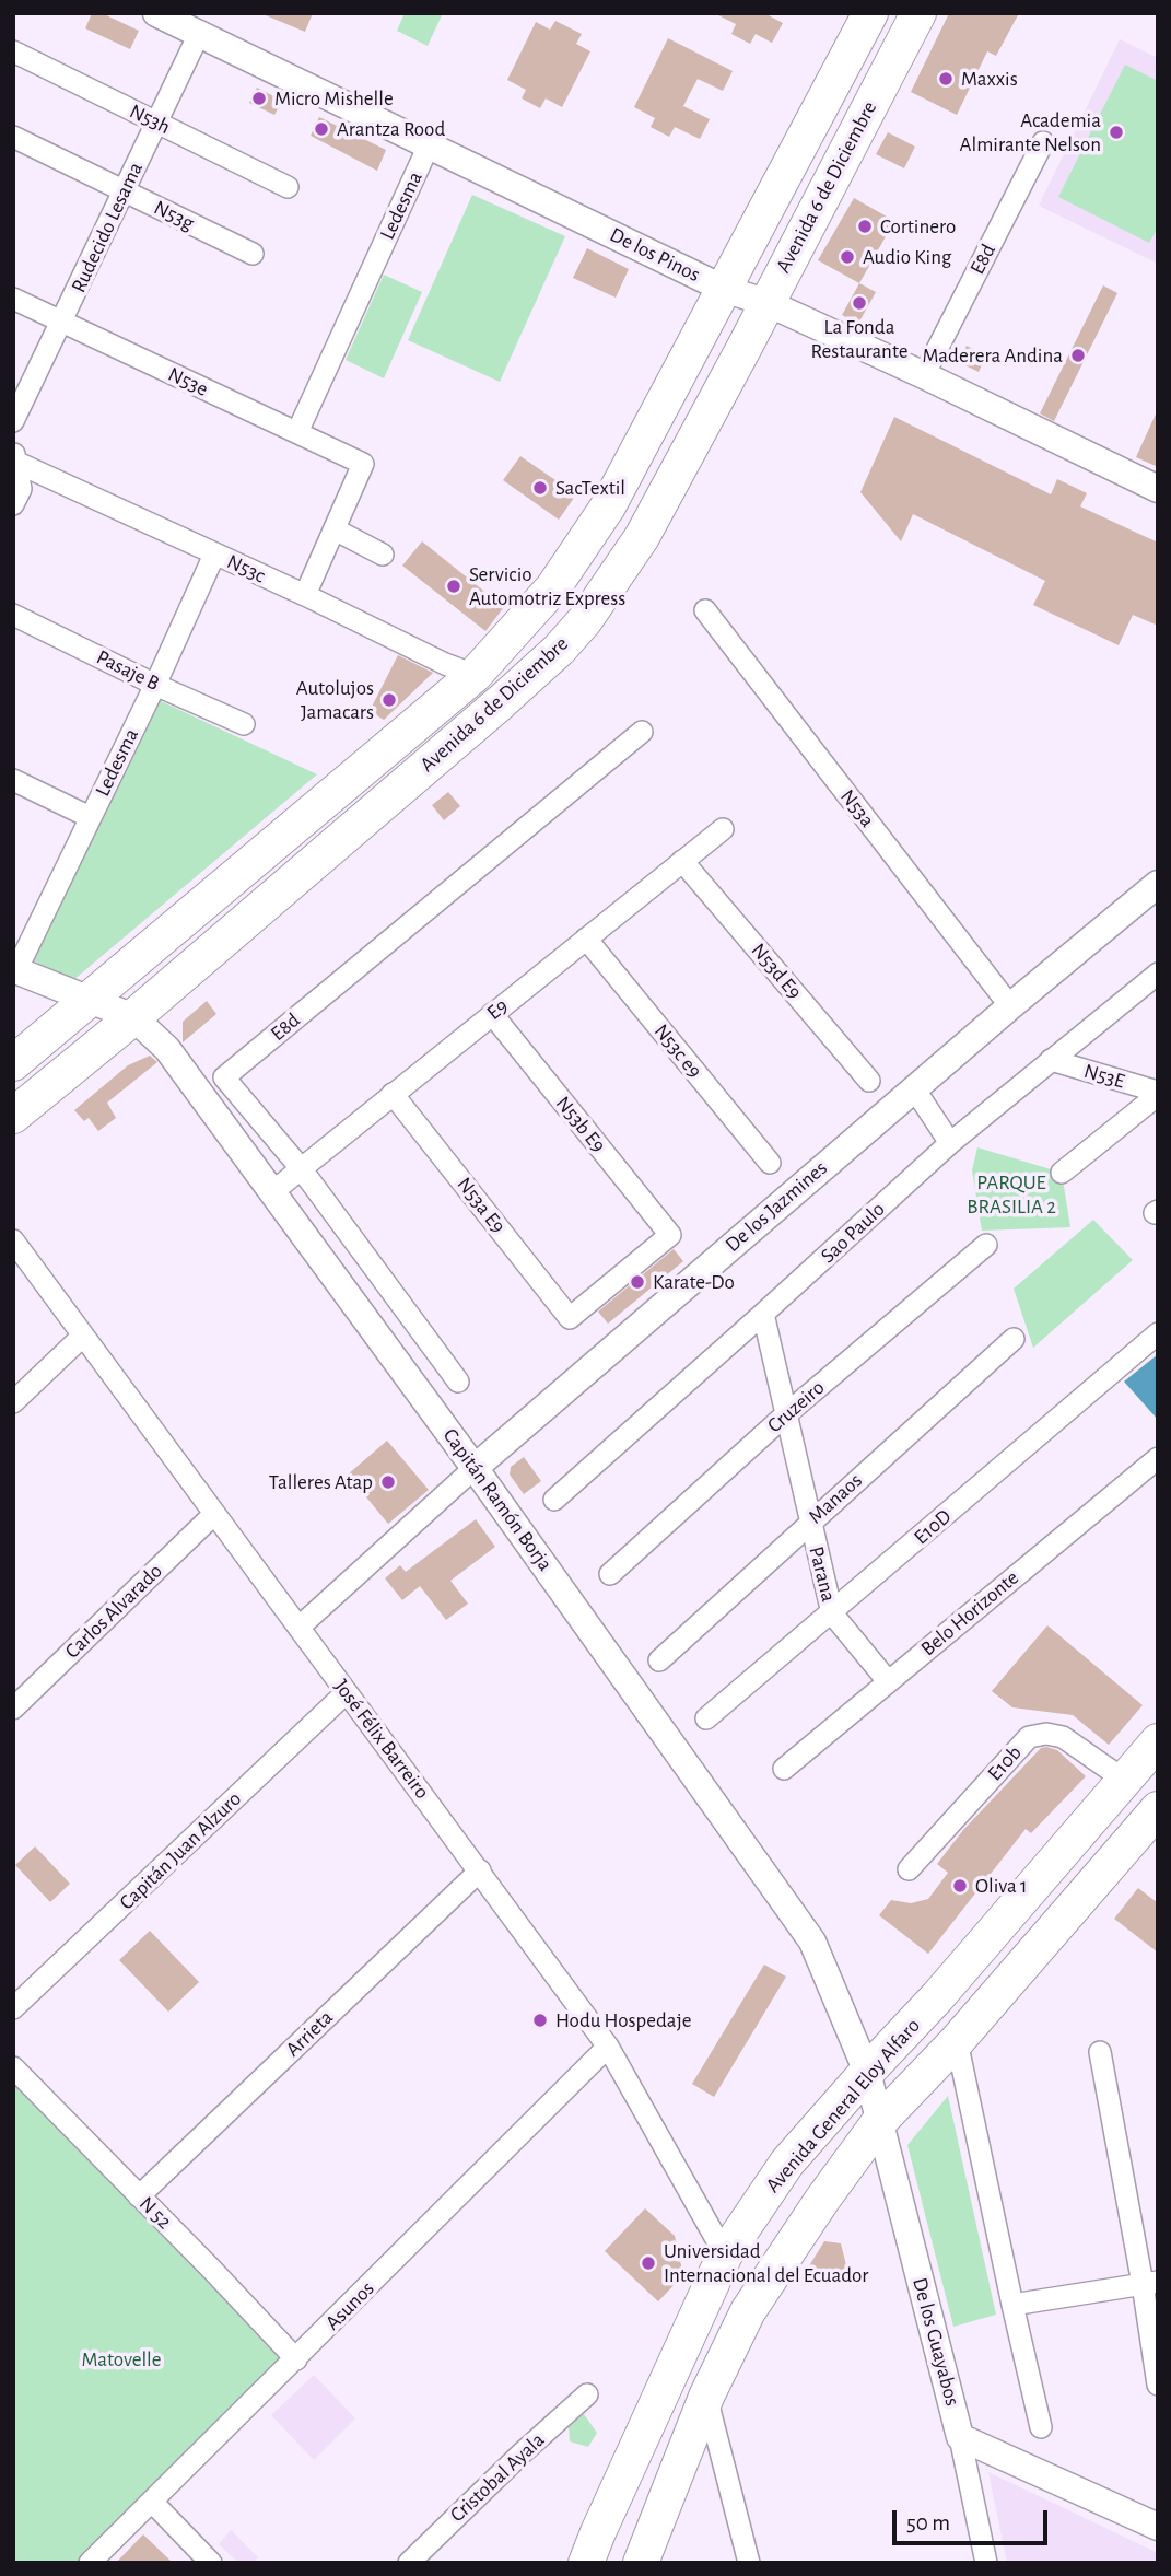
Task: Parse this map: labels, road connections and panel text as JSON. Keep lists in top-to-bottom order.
{
  "streets": {
    "main road": ["Avenida 6 de Diciembre", "Avenida General Eloy Alfaro"],
    "street": [
      "N53h",
      "Ledesma",
      "N53g",
      "Rudecido Lesama",
      "De los Pinos",
      "E8d",
      "N53e",
      "N53c",
      "Pasaje B",
      "N53a",
      "N53d E9",
      "E9",
      "N53c e9",
      "N53E",
      "N53b E9",
      "N53a E9",
      "De los Jazmines",
      "Sao Paulo",
      "Cruzeiro",
      "Manaos",
      "Capitán Ramón Borja",
      "E10D",
      "Parana",
      "Carlos Alvarado",
      "Belo Horizonte",
      "José Félix Barreiro",
      "E10b",
      "Capitán Juan Alzuro",
      "Arrieta",
      "N 52",
      "Asunos",
      "De los Guayabos",
      "Cristobal Ayala"
    ]
  },
  "crossings": [
    ["N53h", "Rudecido Lesama"],
    ["Avenida 6 de Diciembre", "De los Pinos"],
    ["Avenida 6 de Diciembre", "N53c"],
    ["Avenida 6 de Diciembre", "Capitán Ramón Borja"],
    ["Ledesma", "De los Pinos"],
    ["Ledesma", "N53e"],
    ["Ledesma", "N53c"],
    ["Ledesma", "Pasaje B"],
    ["Ledesma", "Capitán Ramón Borja"],
    ["N53g", "Rudecido Lesama"],
    ["Rudecido Lesama", "De los Pinos"],
    ["Rudecido Lesama", "N53e"],
    ["De los Pinos", "E8d"],
    ["E8d", "E9"],
    ["N53a", "De los Jazmines"],
    ["N53d E9", "E9"],
    ["E9", "N53c e9"],
    ["E9", "N53b E9"],
    ["E9", "N53a E9"],
    ["E9", "Capitán Ramón Borja"],
    ["N53E", "Sao Paulo"],
    ["N53b E9", "N53a E9"],
    ["De los Jazmines", "Capitán Ramón Borja"],
    ["De los Jazmines", "José Félix Barreiro"],
    ["Sao Paulo", "Parana"],
    ["Cruzeiro", "Parana"],
    ["Manaos", "Parana"],
    ["Capitán Ramón Borja", "Avenida General Eloy Alfaro"],
    ["Capitán Ramón Borja", "De los Guayabos"],
    ["E10D", "Parana"],
    ["Parana", "Belo Horizonte"],
    ["Carlos Alvarado", "José Félix Barreiro"],
    ["José Félix Barreiro", "Capitán Juan Alzuro"],
    ["José Félix Barreiro", "Arrieta"],
    ["José Félix Barreiro", "Avenida General Eloy Alfaro"],
    ["José Félix Barreiro", "Asunos"],
    ["E10b", "Avenida General Eloy Alfaro"],
    ["Arrieta", "N 52"],
    ["Avenida General Eloy Alfaro", "De los Guayabos"],
    ["N 52", "Asunos"]
  ],
  "parks": ["PARQUE BRASILIA 2", "Matovelle"],
  "places": [
    "Maxxis",
    "Micro Mishelle",
    "Arantza Rood",
    "Academia Almirante Nelson",
    "Cortinero",
    "Audio King",
    "La Fonda Restaurante",
    "Maderera Andina",
    "SacTextil",
    "Servicio Automotriz Express",
    "Autolujos Jamacars",
    "Karate-Do",
    "Talleres Atap",
    "Oliva 1",
    "Hodu Hospedaje",
    "Universidad Internacional del Ecuador"
  ],
  "scale_bar": "50 m"
}
